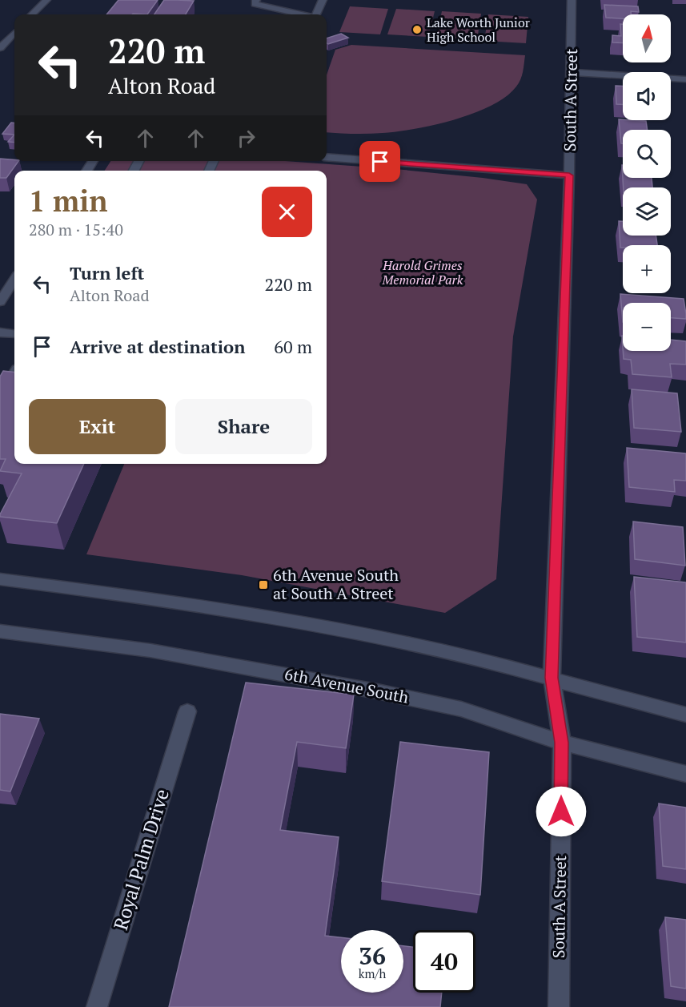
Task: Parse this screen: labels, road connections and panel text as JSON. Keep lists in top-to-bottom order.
{
  "streets": {
    "street": ["South A Street", "6th Avenue South", "Royal Palm Drive"]
  },
  "crossings": [
    ["South A Street", "6th Avenue South"]
  ],
  "parks": ["Harold Grimes Memorial Park"],
  "places": {
    "other": ["Lake Worth Junior High School"],
    "transit": ["6th Avenue South at South A Street"]
  },
  "north": "top",
  "page": {
    "map_buttons": ["+", "−"],
    "turn": ["220 m", "Alton Road"],
    "heading": ["1 min", "280 m · 15:40"],
    "list": [
      {
        "name": "Turn left",
        "note": "Alton Road",
        "value": "220 m"
      },
      {
        "name": "Arrive at destination",
        "value": "60 m"
      }
    ],
    "buttons": ["Exit", "Share"],
    "speed": "36 km/h",
    "limit": "40"
  }
}
